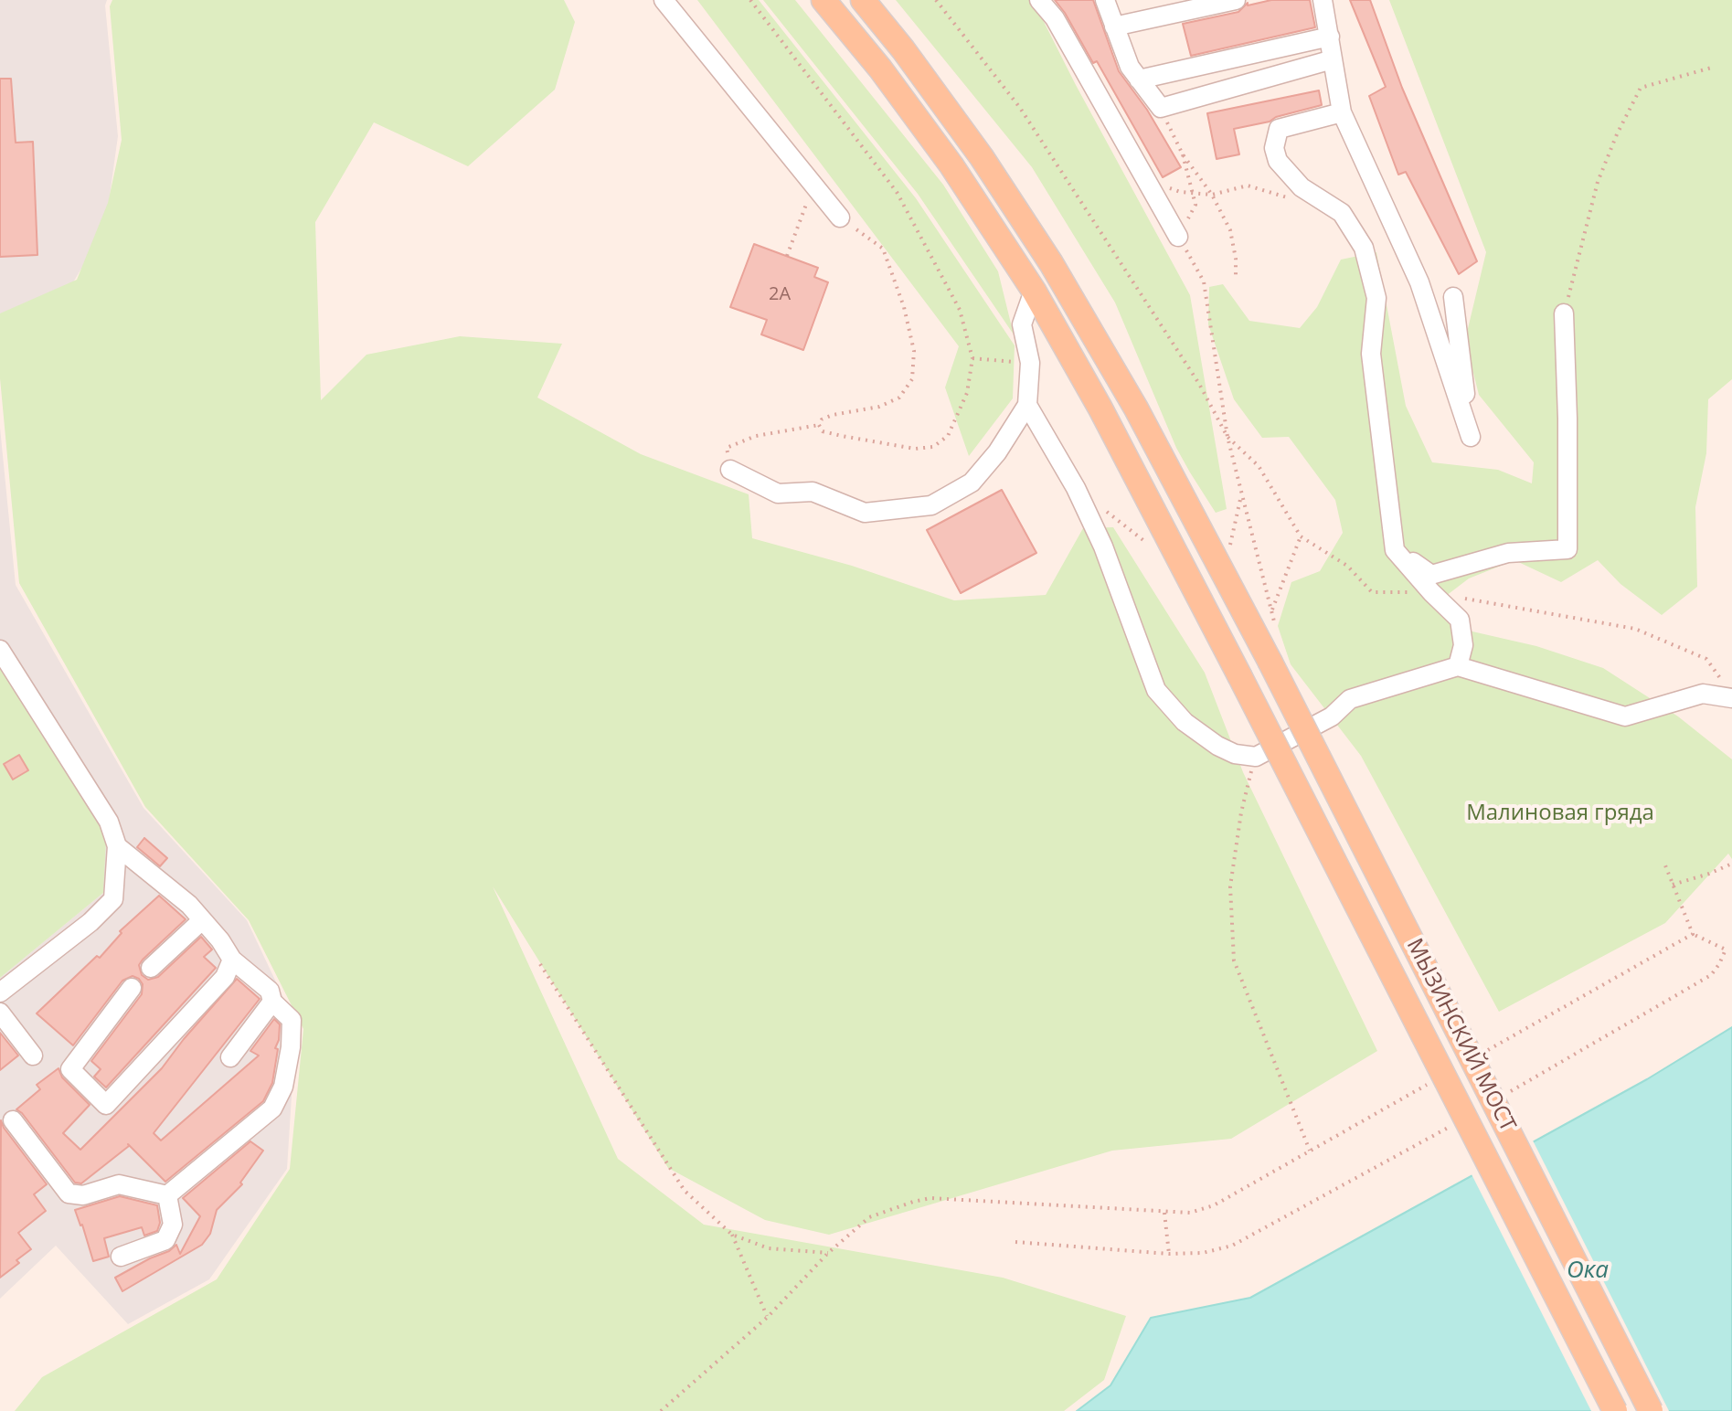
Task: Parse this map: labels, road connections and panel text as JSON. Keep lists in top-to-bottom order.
{
  "streets": {
    "main road": ["МЫЗИНСКИЙ МОСТ"]
  },
  "water": ["Ока"],
  "parks": ["Малиновая гряда"],
  "house_numbers": ["2А"]
}
